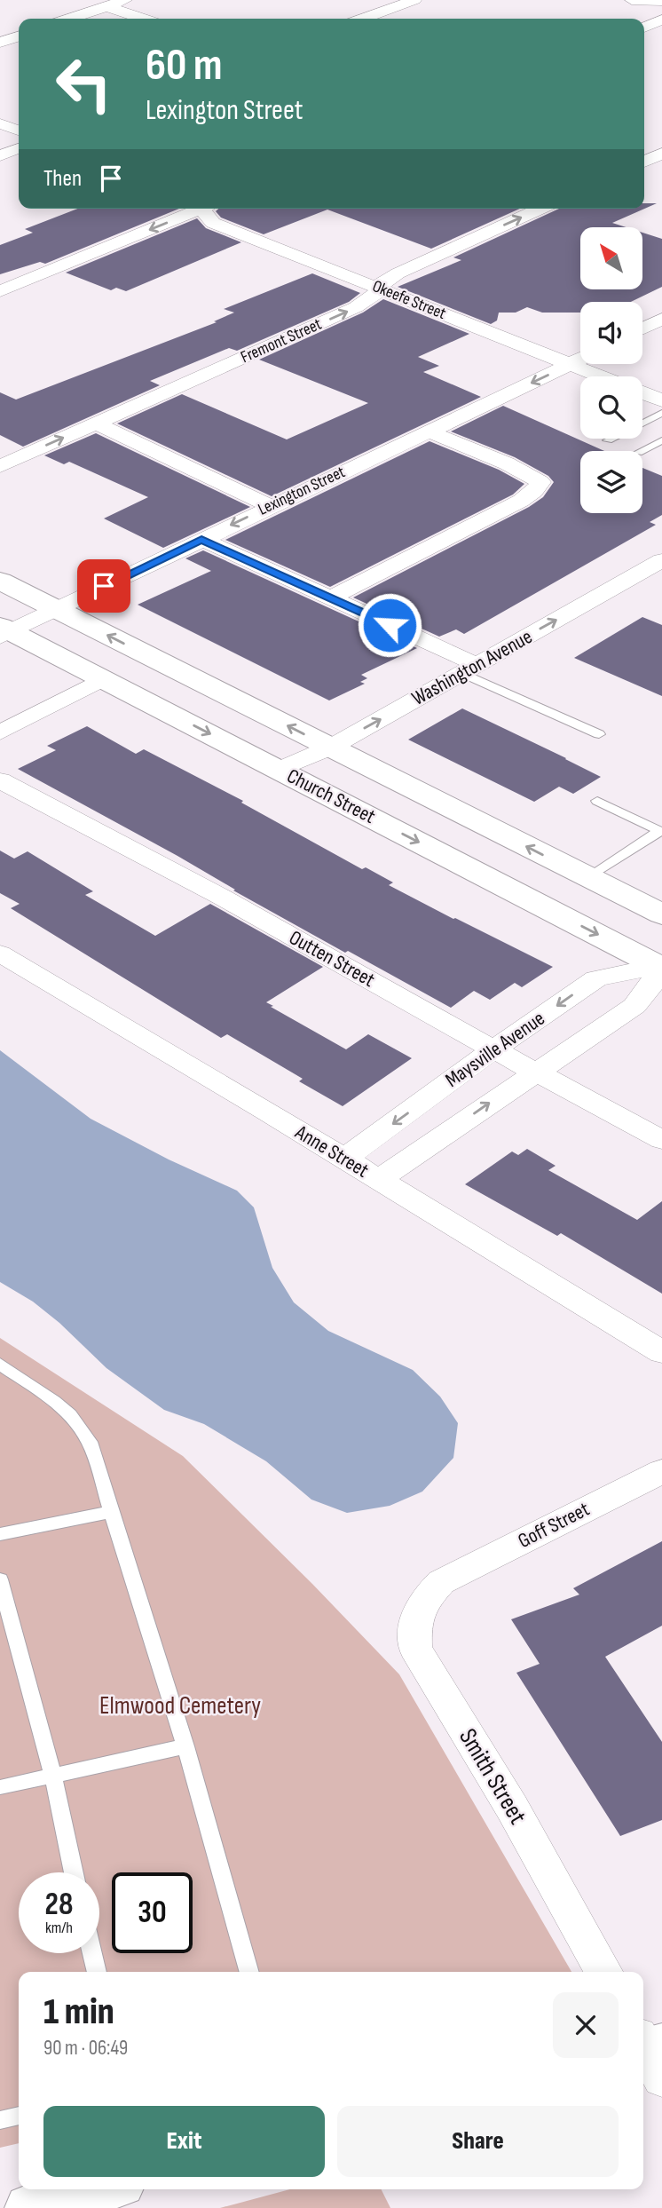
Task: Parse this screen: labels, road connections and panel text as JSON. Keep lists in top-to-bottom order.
{
  "streets": {
    "main road": ["Church Street"],
    "street": [
      "Okeefe Street",
      "Fremont Street",
      "Lexington Street",
      "Washington Avenue",
      "Outten Street",
      "Maysville Avenue",
      "Anne Street",
      "Goff Street",
      "Smith Street"
    ]
  },
  "crossings": [
    ["Okeefe Street", "Fremont Street"],
    ["Okeefe Street", "Lexington Street"],
    ["Lexington Street", "Church Street"],
    ["Washington Avenue", "Church Street"],
    ["Church Street", "Maysville Avenue"],
    ["Outten Street", "Maysville Avenue"],
    ["Maysville Avenue", "Anne Street"],
    ["Goff Street", "Smith Street"]
  ],
  "one_way": ["Lexington Street", "Washington Avenue"],
  "parks": ["Elmwood Cemetery"],
  "north": "top left",
  "page": {
    "turn": ["60 m", "Lexington Street"],
    "then": "Then",
    "speed": "28 km/h",
    "limit": "30",
    "heading": ["1 min", "90 m · 06:49"],
    "buttons": ["Exit", "Share"]
  }
}
